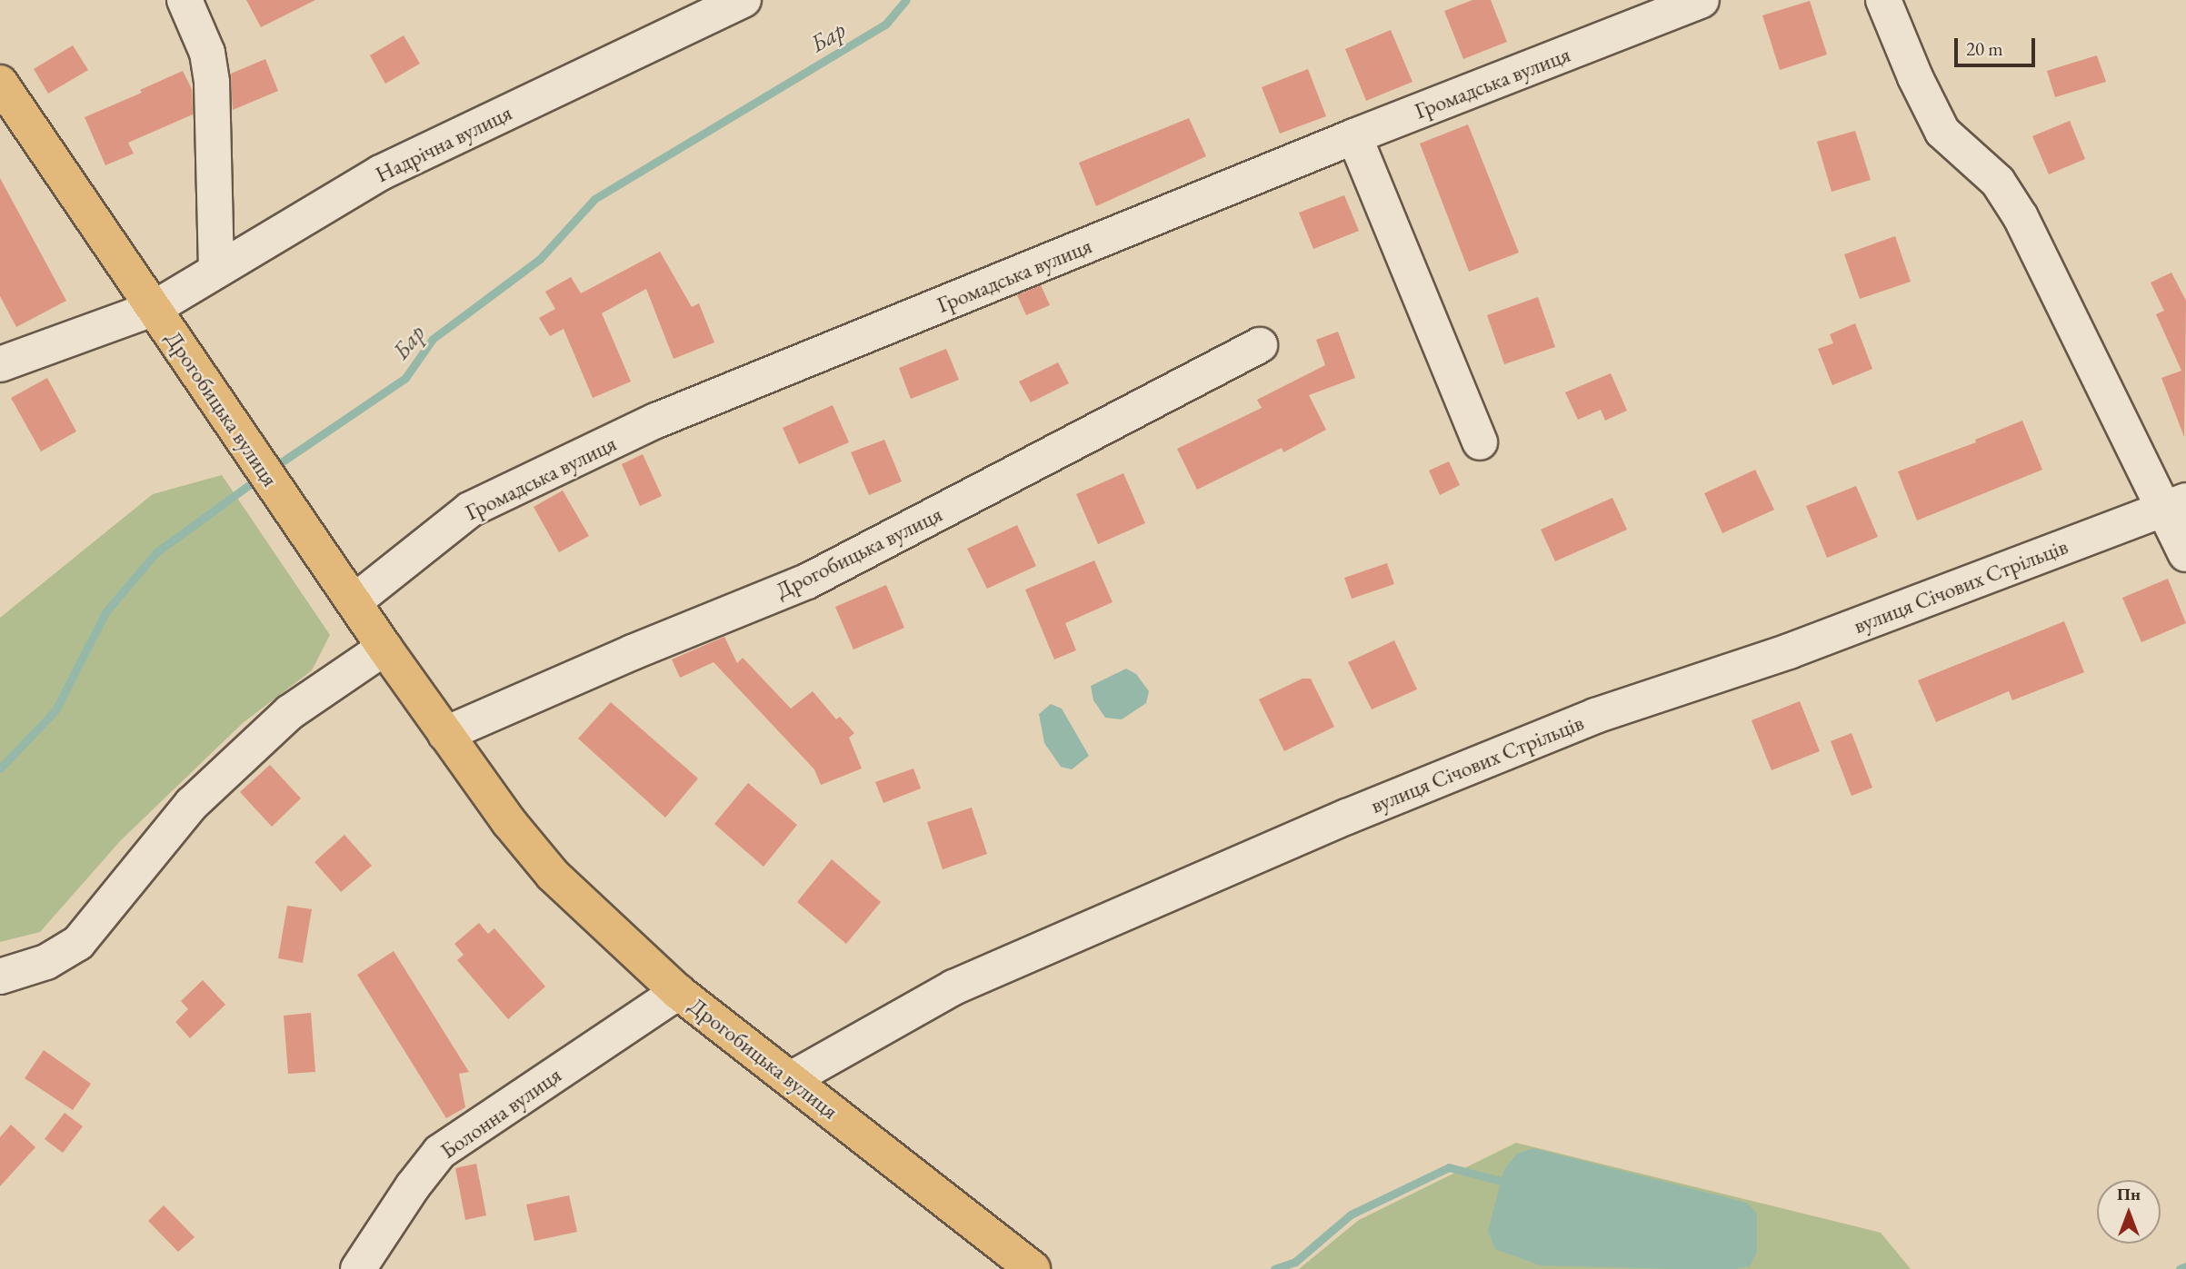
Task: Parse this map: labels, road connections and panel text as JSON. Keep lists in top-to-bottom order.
{
  "streets": {
    "main road": ["Дрогобицька вулиця"],
    "street": [
      "Громадська вулиця",
      "Надрічна вулиця",
      "вулиця Січових Стрільців",
      "Болонна вулиця"
    ]
  },
  "crossings": [
    ["Громадська вулиця", "Дрогобицька вулиця"],
    ["Надрічна вулиця", "Дрогобицька вулиця"],
    ["Дрогобицька вулиця", "вулиця Січових Стрільців"],
    ["Дрогобицька вулиця", "Болонна вулиця"]
  ],
  "water": ["Бар"],
  "scale_bar": "20 m",
  "north": "top"
}
